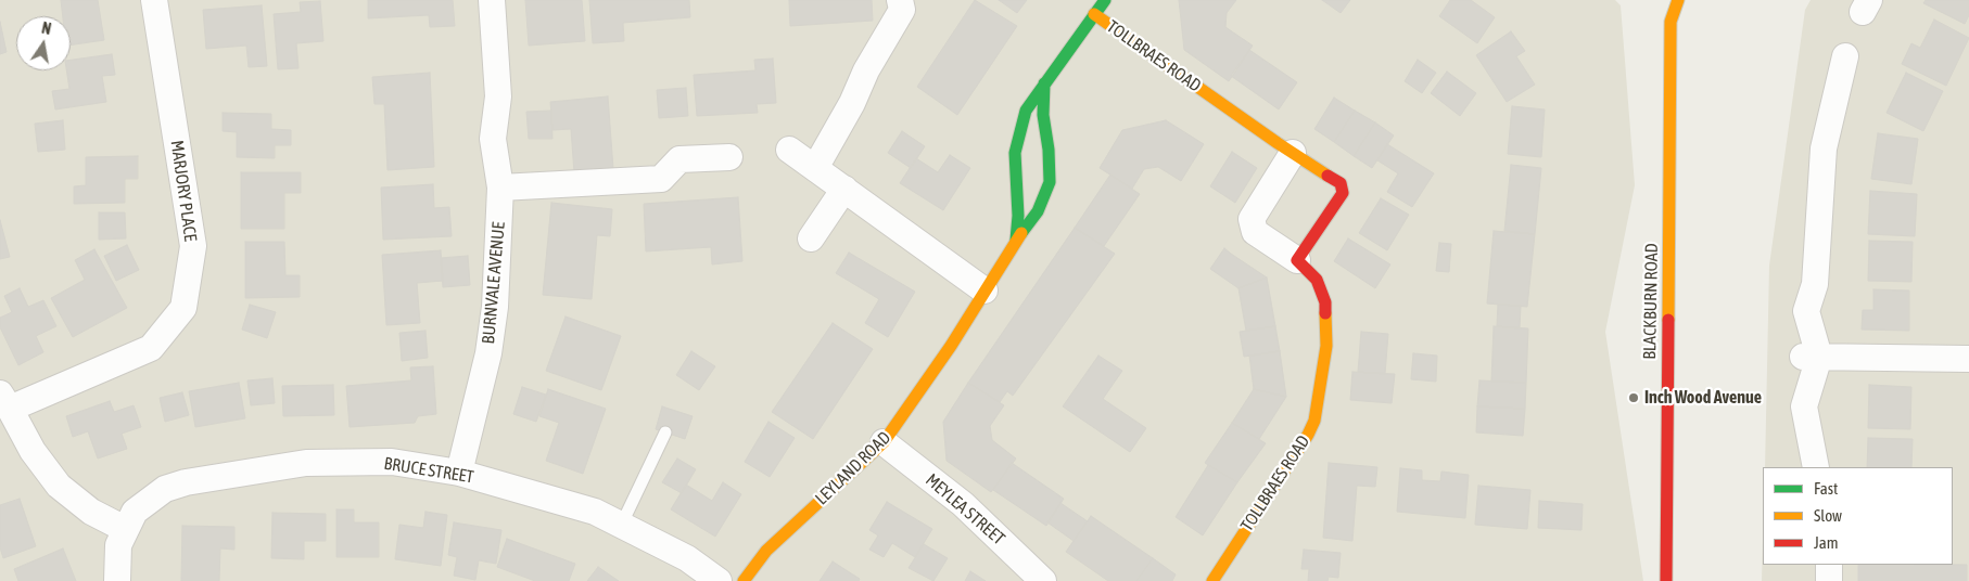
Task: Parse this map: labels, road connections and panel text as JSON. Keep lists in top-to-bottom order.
{
  "streets": {
    "street": [
      "TOLLBRAES ROAD",
      "MARJORY PLACE",
      "BURNVALE AVENUE",
      "BLACKBURN ROAD",
      "LEYLAND ROAD",
      "BRUCE STREET",
      "MEYLEA STREET"
    ]
  },
  "crossings": [
    ["TOLLBRAES ROAD", "LEYLAND ROAD"],
    ["MARJORY PLACE", "BRUCE STREET"],
    ["BURNVALE AVENUE", "BRUCE STREET"],
    ["LEYLAND ROAD", "MEYLEA STREET"]
  ],
  "places": ["Inch Wood Avenue"],
  "legend": ["Fast", "Slow", "Jam"],
  "north": "top"
}
